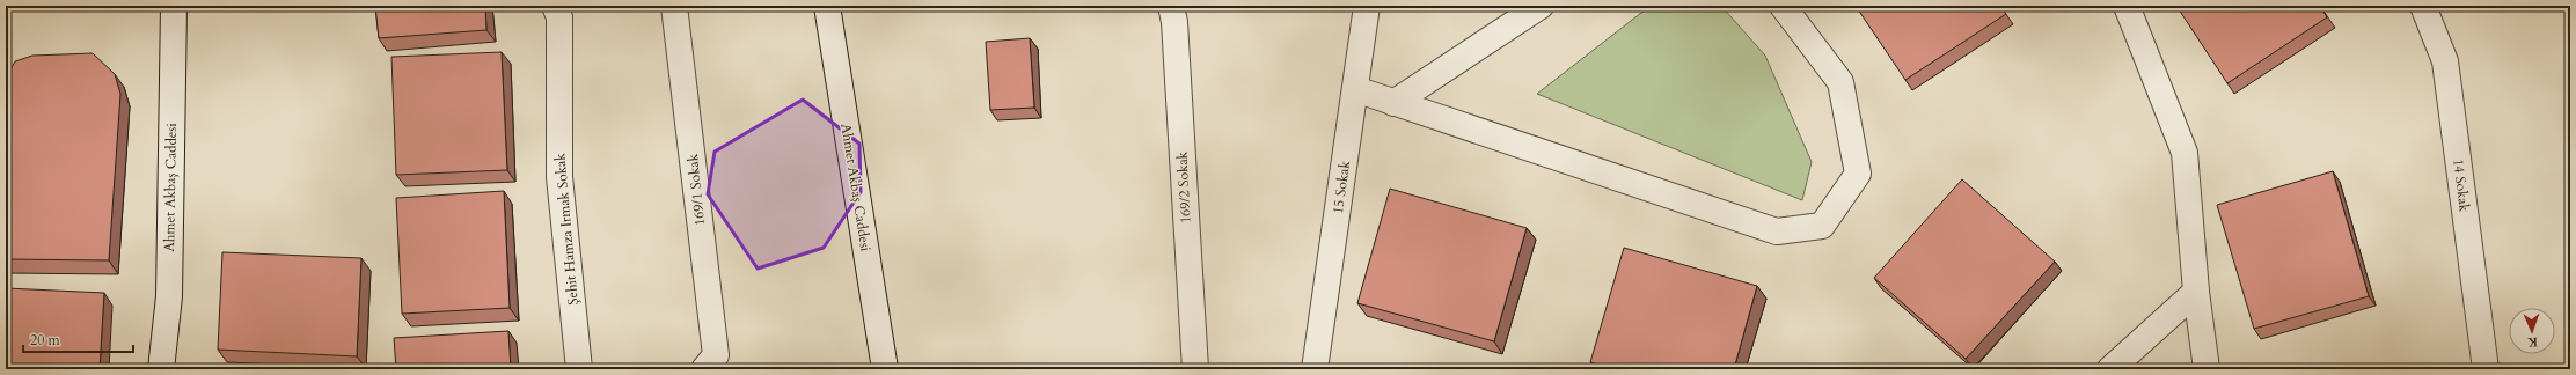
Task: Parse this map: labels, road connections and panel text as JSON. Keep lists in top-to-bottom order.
{
  "streets": {
    "street": [
      "14 Sokak",
      "Ahmet Akbaş Caddesi",
      "169/2 Sokak",
      "15 Sokak",
      "169/1 Sokak",
      "Şehit Hamza Irmak Sokak"
    ]
  },
  "scale_bar": "20 m",
  "north": "bottom"
}
